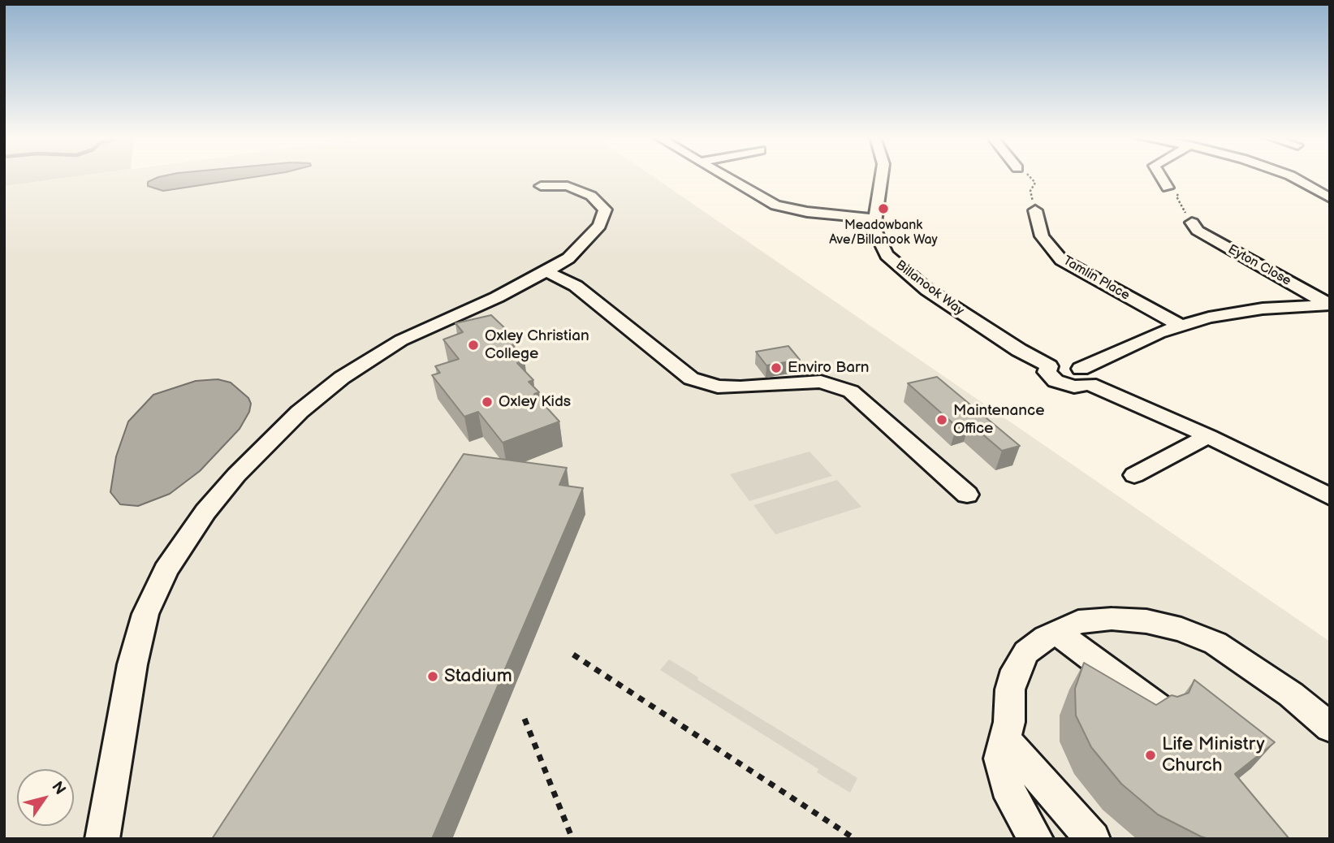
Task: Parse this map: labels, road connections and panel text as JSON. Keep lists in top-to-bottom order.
{
  "streets": {
    "street": ["Eyton Close", "Tamlin Place", "Billanook Way"]
  },
  "places": [
    "Meadowbank Ave/Billanook Way",
    "Oxley Christian College",
    "Enviro Barn",
    "Oxley Kids",
    "Maintenance Office",
    "Stadium",
    "Life Ministry Church"
  ],
  "north": "top right"
}
